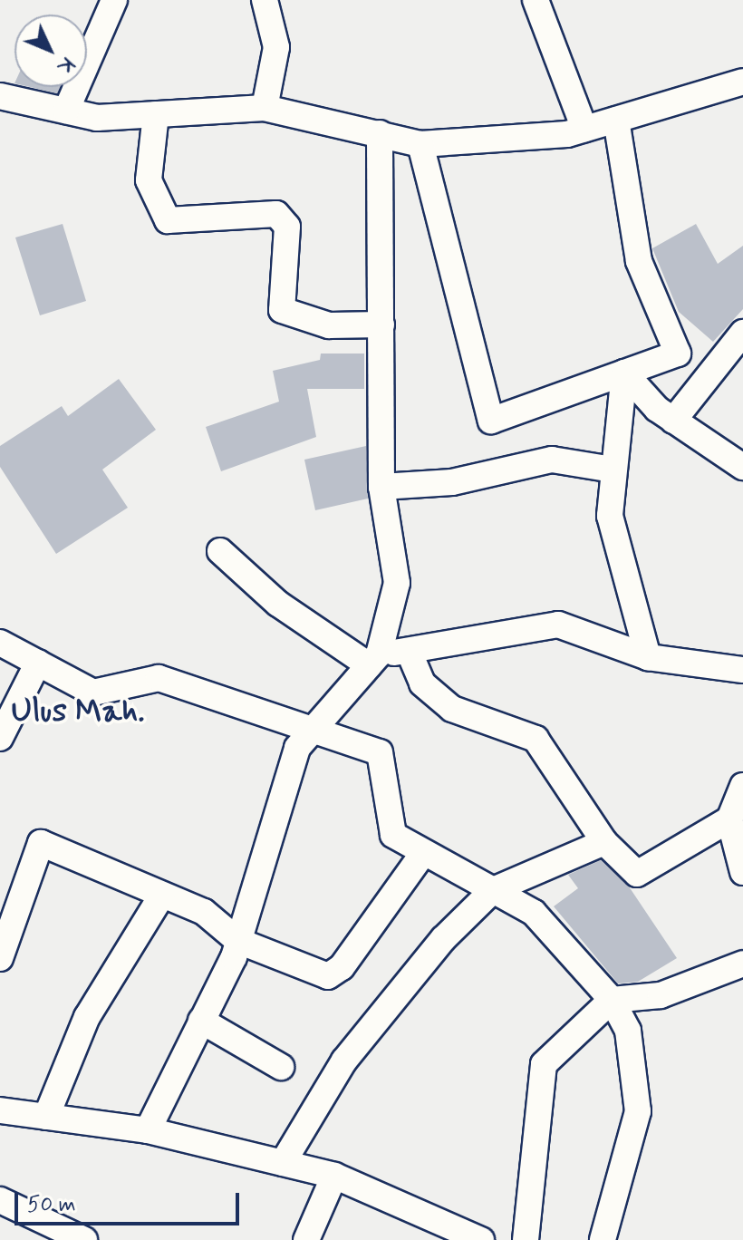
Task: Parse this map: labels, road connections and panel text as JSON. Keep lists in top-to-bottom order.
{
  "districts": ["Ulus Mah."],
  "scale_bar": "50 m",
  "north": "bottom right"
}
